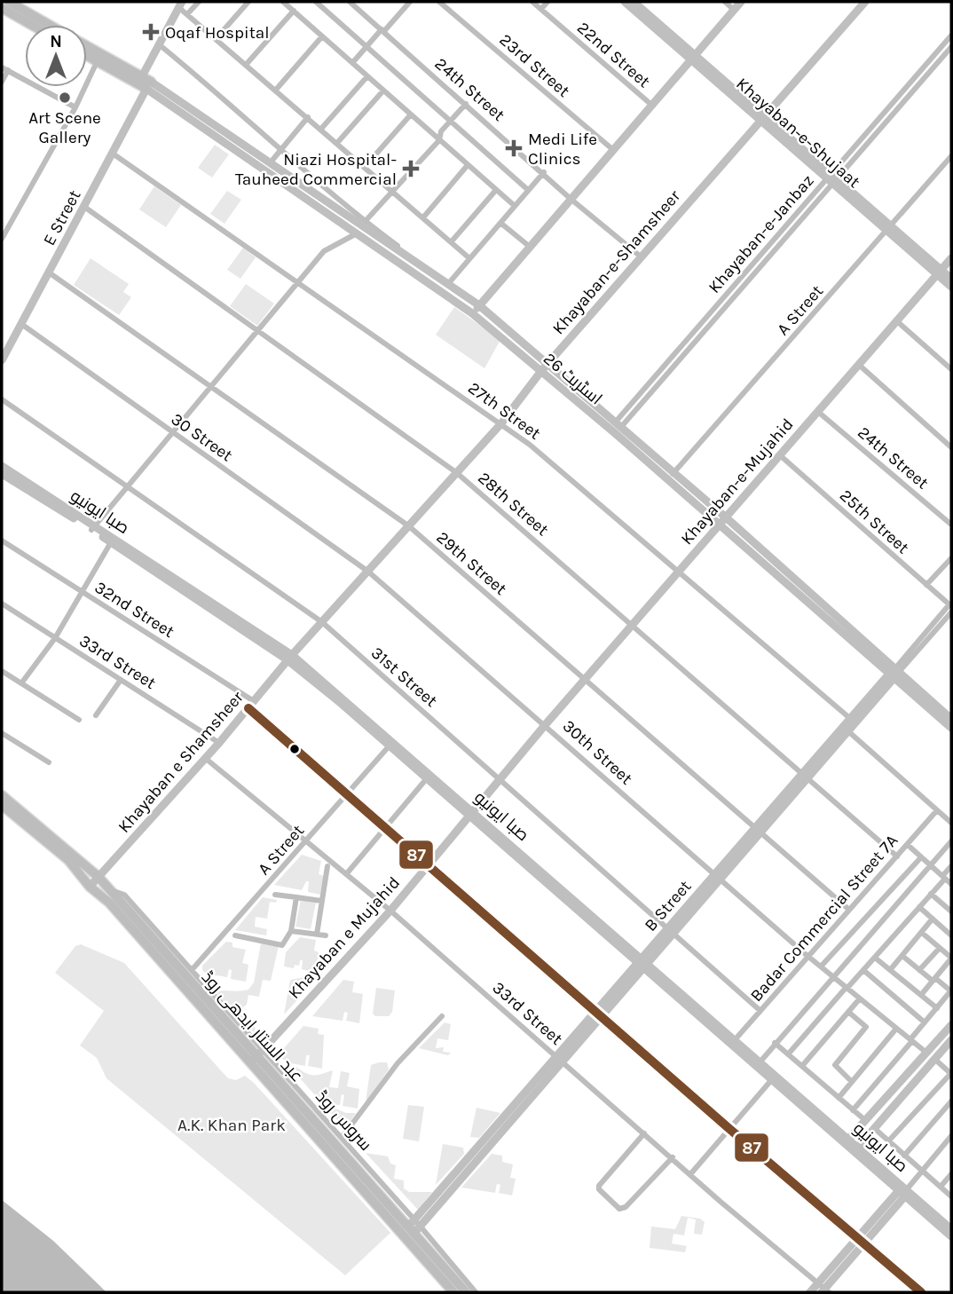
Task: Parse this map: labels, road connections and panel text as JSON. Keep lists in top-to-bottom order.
{
  "streets": {
    "main road": [
      "Khayaban-e-Shujaat",
      "E Street",
      "Khayaban-e-Shamsheer",
      "اسٹریٹ 26",
      "Khayaban-e-Mujahid",
      "صبا ایونیو",
      "Khayaban e Shamsheer",
      "B Street",
      "Khayaban e Mujahid",
      "عبد الستار ایدھی روڈ"
    ],
    "street": [
      "22nd Street",
      "23rd Street",
      "24th Street",
      "Khayaban-e-Janbaz",
      "A Street",
      "27th Street",
      "30 Street",
      "28th Street",
      "25th Street",
      "29th Street",
      "32nd Street",
      "33rd Street",
      "31st Street",
      "30th Street",
      "Badar Commercial Street 7A",
      "سروس روڈ"
    ]
  },
  "crossings": [
    ["24th Street", "Khayaban-e-Shamsheer"],
    ["24th Street", "Khayaban-e-Mujahid"],
    ["Khayaban-e-Shujaat", "Khayaban-e-Janbaz"],
    ["Khayaban-e-Shujaat", "Khayaban-e-Shamsheer"],
    ["Khayaban-e-Shujaat", "A Street"],
    ["Khayaban-e-Shujaat", "Khayaban-e-Mujahid"],
    ["E Street", "اسٹریٹ 26"],
    ["E Street", "27th Street"],
    ["E Street", "30 Street"],
    ["E Street", "28th Street"],
    ["E Street", "29th Street"],
    ["Khayaban-e-Janbaz", "اسٹریٹ 26"],
    ["Khayaban-e-Shamsheer", "اسٹریٹ 26"],
    ["Khayaban-e-Shamsheer", "27th Street"],
    ["Khayaban-e-Shamsheer", "30 Street"],
    ["Khayaban-e-Shamsheer", "28th Street"],
    ["Khayaban-e-Shamsheer", "صبا ایونیو"],
    ["Khayaban-e-Shamsheer", "29th Street"],
    ["Khayaban-e-Shamsheer", "31st Street"],
    ["Khayaban-e-Shamsheer", "30th Street"],
    ["Khayaban-e-Shamsheer", "Khayaban e Shamsheer"],
    ["A Street", "اسٹریٹ 26"],
    ["A Street", "صبا ایونیو"],
    ["A Street", "32nd Street"],
    ["A Street", "33rd Street"],
    ["A Street", "سروس روڈ"],
    ["اسٹریٹ 26", "Khayaban-e-Mujahid"],
    ["اسٹریٹ 26", "B Street"],
    ["27th Street", "Khayaban-e-Mujahid"],
    ["27th Street", "B Street"],
    ["30 Street", "30th Street"],
    ["Khayaban-e-Mujahid", "28th Street"],
    ["Khayaban-e-Mujahid", "25th Street"],
    ["Khayaban-e-Mujahid", "29th Street"],
    ["Khayaban-e-Mujahid", "30th Street"],
    ["Khayaban-e-Mujahid", "Khayaban e Mujahid"],
    ["28th Street", "B Street"],
    ["28th Street", "Badar Commercial Street 7A"],
    ["صبا ایونیو", "Khayaban e Shamsheer"],
    ["صبا ایونیو", "B Street"],
    ["صبا ایونیو", "Badar Commercial Street 7A"],
    ["صبا ایونیو", "Khayaban e Mujahid"],
    ["25th Street", "B Street"],
    ["29th Street", "B Street"],
    ["29th Street", "Badar Commercial Street 7A"],
    ["32nd Street", "Khayaban e Shamsheer"],
    ["32nd Street", "B Street"],
    ["32nd Street", "Khayaban e Mujahid"],
    ["33rd Street", "Khayaban e Shamsheer"],
    ["33rd Street", "B Street"],
    ["33rd Street", "Khayaban e Mujahid"],
    ["31st Street", "B Street"],
    ["31st Street", "Badar Commercial Street 7A"],
    ["31st Street", "Khayaban e Mujahid"],
    ["30th Street", "B Street"],
    ["30th Street", "Badar Commercial Street 7A"],
    ["30th Street", "Khayaban e Mujahid"],
    ["Khayaban e Shamsheer", "عبد الستار ایدھی روڈ"],
    ["B Street", "عبد الستار ایدھی روڈ"],
    ["B Street", "سروس روڈ"],
    ["Khayaban e Mujahid", "عبد الستار ایدھی روڈ"],
    ["Khayaban e Mujahid", "سروس روڈ"],
    ["عبد الستار ایدھی روڈ", "سروس روڈ"]
  ],
  "parks": ["A.K. Khan Park"],
  "places": {
    "health": ["Oqaf Hospital", "Medi Life Clinics", "Niazi Hospital- Tauheed Commercial"],
    "other": ["Art Scene Gallery"]
  },
  "lines": ["transit line 87"],
  "north": "top"
}
